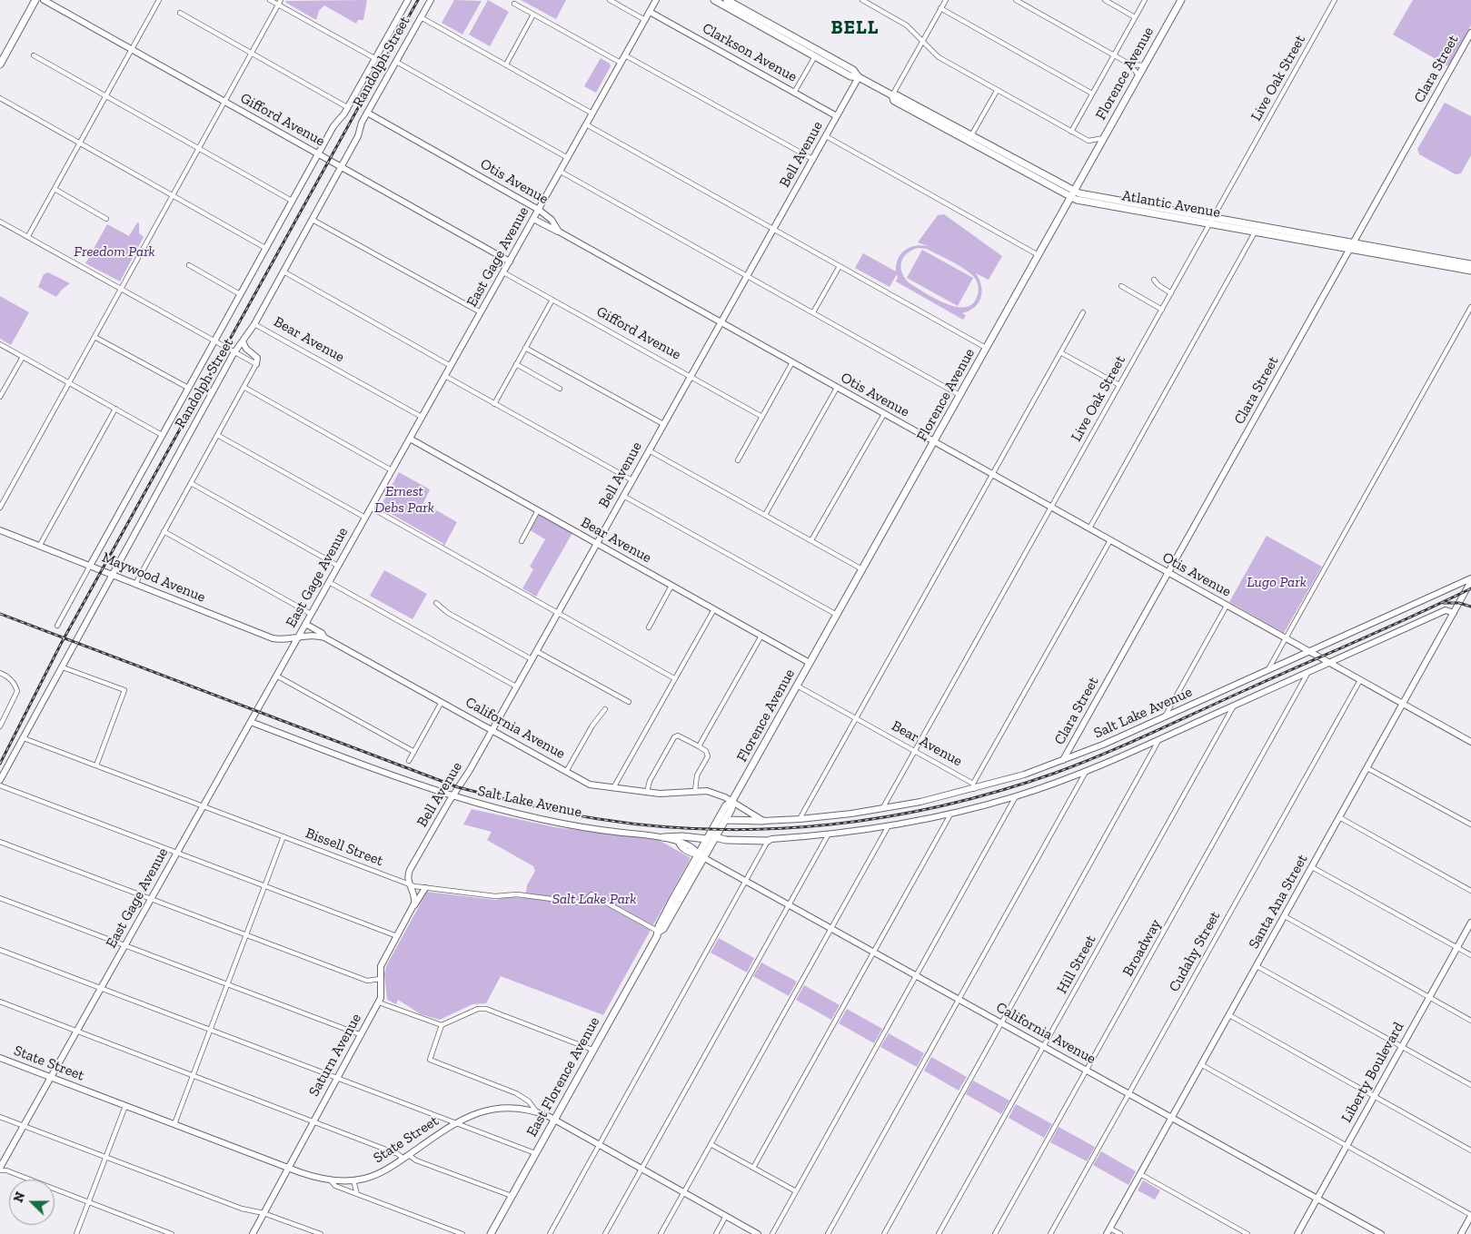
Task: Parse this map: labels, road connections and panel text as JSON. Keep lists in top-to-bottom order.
{
  "streets": {
    "main road": ["Florence Avenue", "Atlantic Avenue", "East Florence Avenue"],
    "street": [
      "Clarkson Avenue",
      "Randolph Street",
      "Clara Street",
      "Live Oak Street",
      "Gifford Avenue",
      "Bell Avenue",
      "Otis Avenue",
      "East Gage Avenue",
      "Bear Avenue",
      "Maywood Avenue",
      "Salt Lake Avenue",
      "California Avenue",
      "Bissell Street",
      "Santa Ana Street",
      "Broadway",
      "Cudahy Street",
      "Hill Street",
      "Saturn Avenue",
      "State Street",
      "Liberty Boulevard"
    ]
  },
  "crossings": [
    ["Clarkson Avenue", "Bell Avenue"],
    ["Clarkson Avenue", "East Gage Avenue"],
    ["Randolph Street", "Gifford Avenue"],
    ["Randolph Street", "Otis Avenue"],
    ["Randolph Street", "Bear Avenue"],
    ["Randolph Street", "Maywood Avenue"],
    ["Randolph Street", "Bissell Street"],
    ["Clara Street", "Otis Avenue"],
    ["Clara Street", "Atlantic Avenue"],
    ["Clara Street", "Salt Lake Avenue"],
    ["Florence Avenue", "Otis Avenue"],
    ["Florence Avenue", "Atlantic Avenue"],
    ["Florence Avenue", "Bear Avenue"],
    ["Florence Avenue", "California Avenue"],
    ["Florence Avenue", "East Florence Avenue"],
    ["Live Oak Street", "Otis Avenue"],
    ["Live Oak Street", "Atlantic Avenue"],
    ["Live Oak Street", "Bear Avenue"],
    ["Live Oak Street", "Salt Lake Avenue"],
    ["Gifford Avenue", "Bell Avenue"],
    ["Gifford Avenue", "East Gage Avenue"],
    ["Bell Avenue", "Otis Avenue"],
    ["Bell Avenue", "Atlantic Avenue"],
    ["Bell Avenue", "Bear Avenue"],
    ["Bell Avenue", "Salt Lake Avenue"],
    ["Bell Avenue", "California Avenue"],
    ["Bell Avenue", "Bissell Street"],
    ["Otis Avenue", "East Gage Avenue"],
    ["Otis Avenue", "Salt Lake Avenue"],
    ["Otis Avenue", "Santa Ana Street"],
    ["Otis Avenue", "Cudahy Street"],
    ["East Gage Avenue", "Bear Avenue"],
    ["East Gage Avenue", "Maywood Avenue"],
    ["East Gage Avenue", "Salt Lake Avenue"],
    ["East Gage Avenue", "California Avenue"],
    ["East Gage Avenue", "Bissell Street"],
    ["East Gage Avenue", "State Street"],
    ["Bear Avenue", "Salt Lake Avenue"],
    ["Maywood Avenue", "California Avenue"],
    ["Salt Lake Avenue", "California Avenue"],
    ["Salt Lake Avenue", "Santa Ana Street"],
    ["Salt Lake Avenue", "Broadway"],
    ["Salt Lake Avenue", "Hill Street"],
    ["Salt Lake Avenue", "East Florence Avenue"],
    ["California Avenue", "Santa Ana Street"],
    ["California Avenue", "Broadway"],
    ["California Avenue", "Cudahy Street"],
    ["California Avenue", "Hill Street"],
    ["California Avenue", "Liberty Boulevard"],
    ["California Avenue", "East Florence Avenue"],
    ["Bissell Street", "Saturn Avenue"],
    ["Bissell Street", "East Florence Avenue"],
    ["Saturn Avenue", "State Street"],
    ["State Street", "East Florence Avenue"]
  ],
  "districts": ["BELL"],
  "parks": [
    "Freedom Park",
    "Ernest Debs Park",
    "Lugo Park",
    "Salt Lake Park"
  ],
  "north": "left"
}
